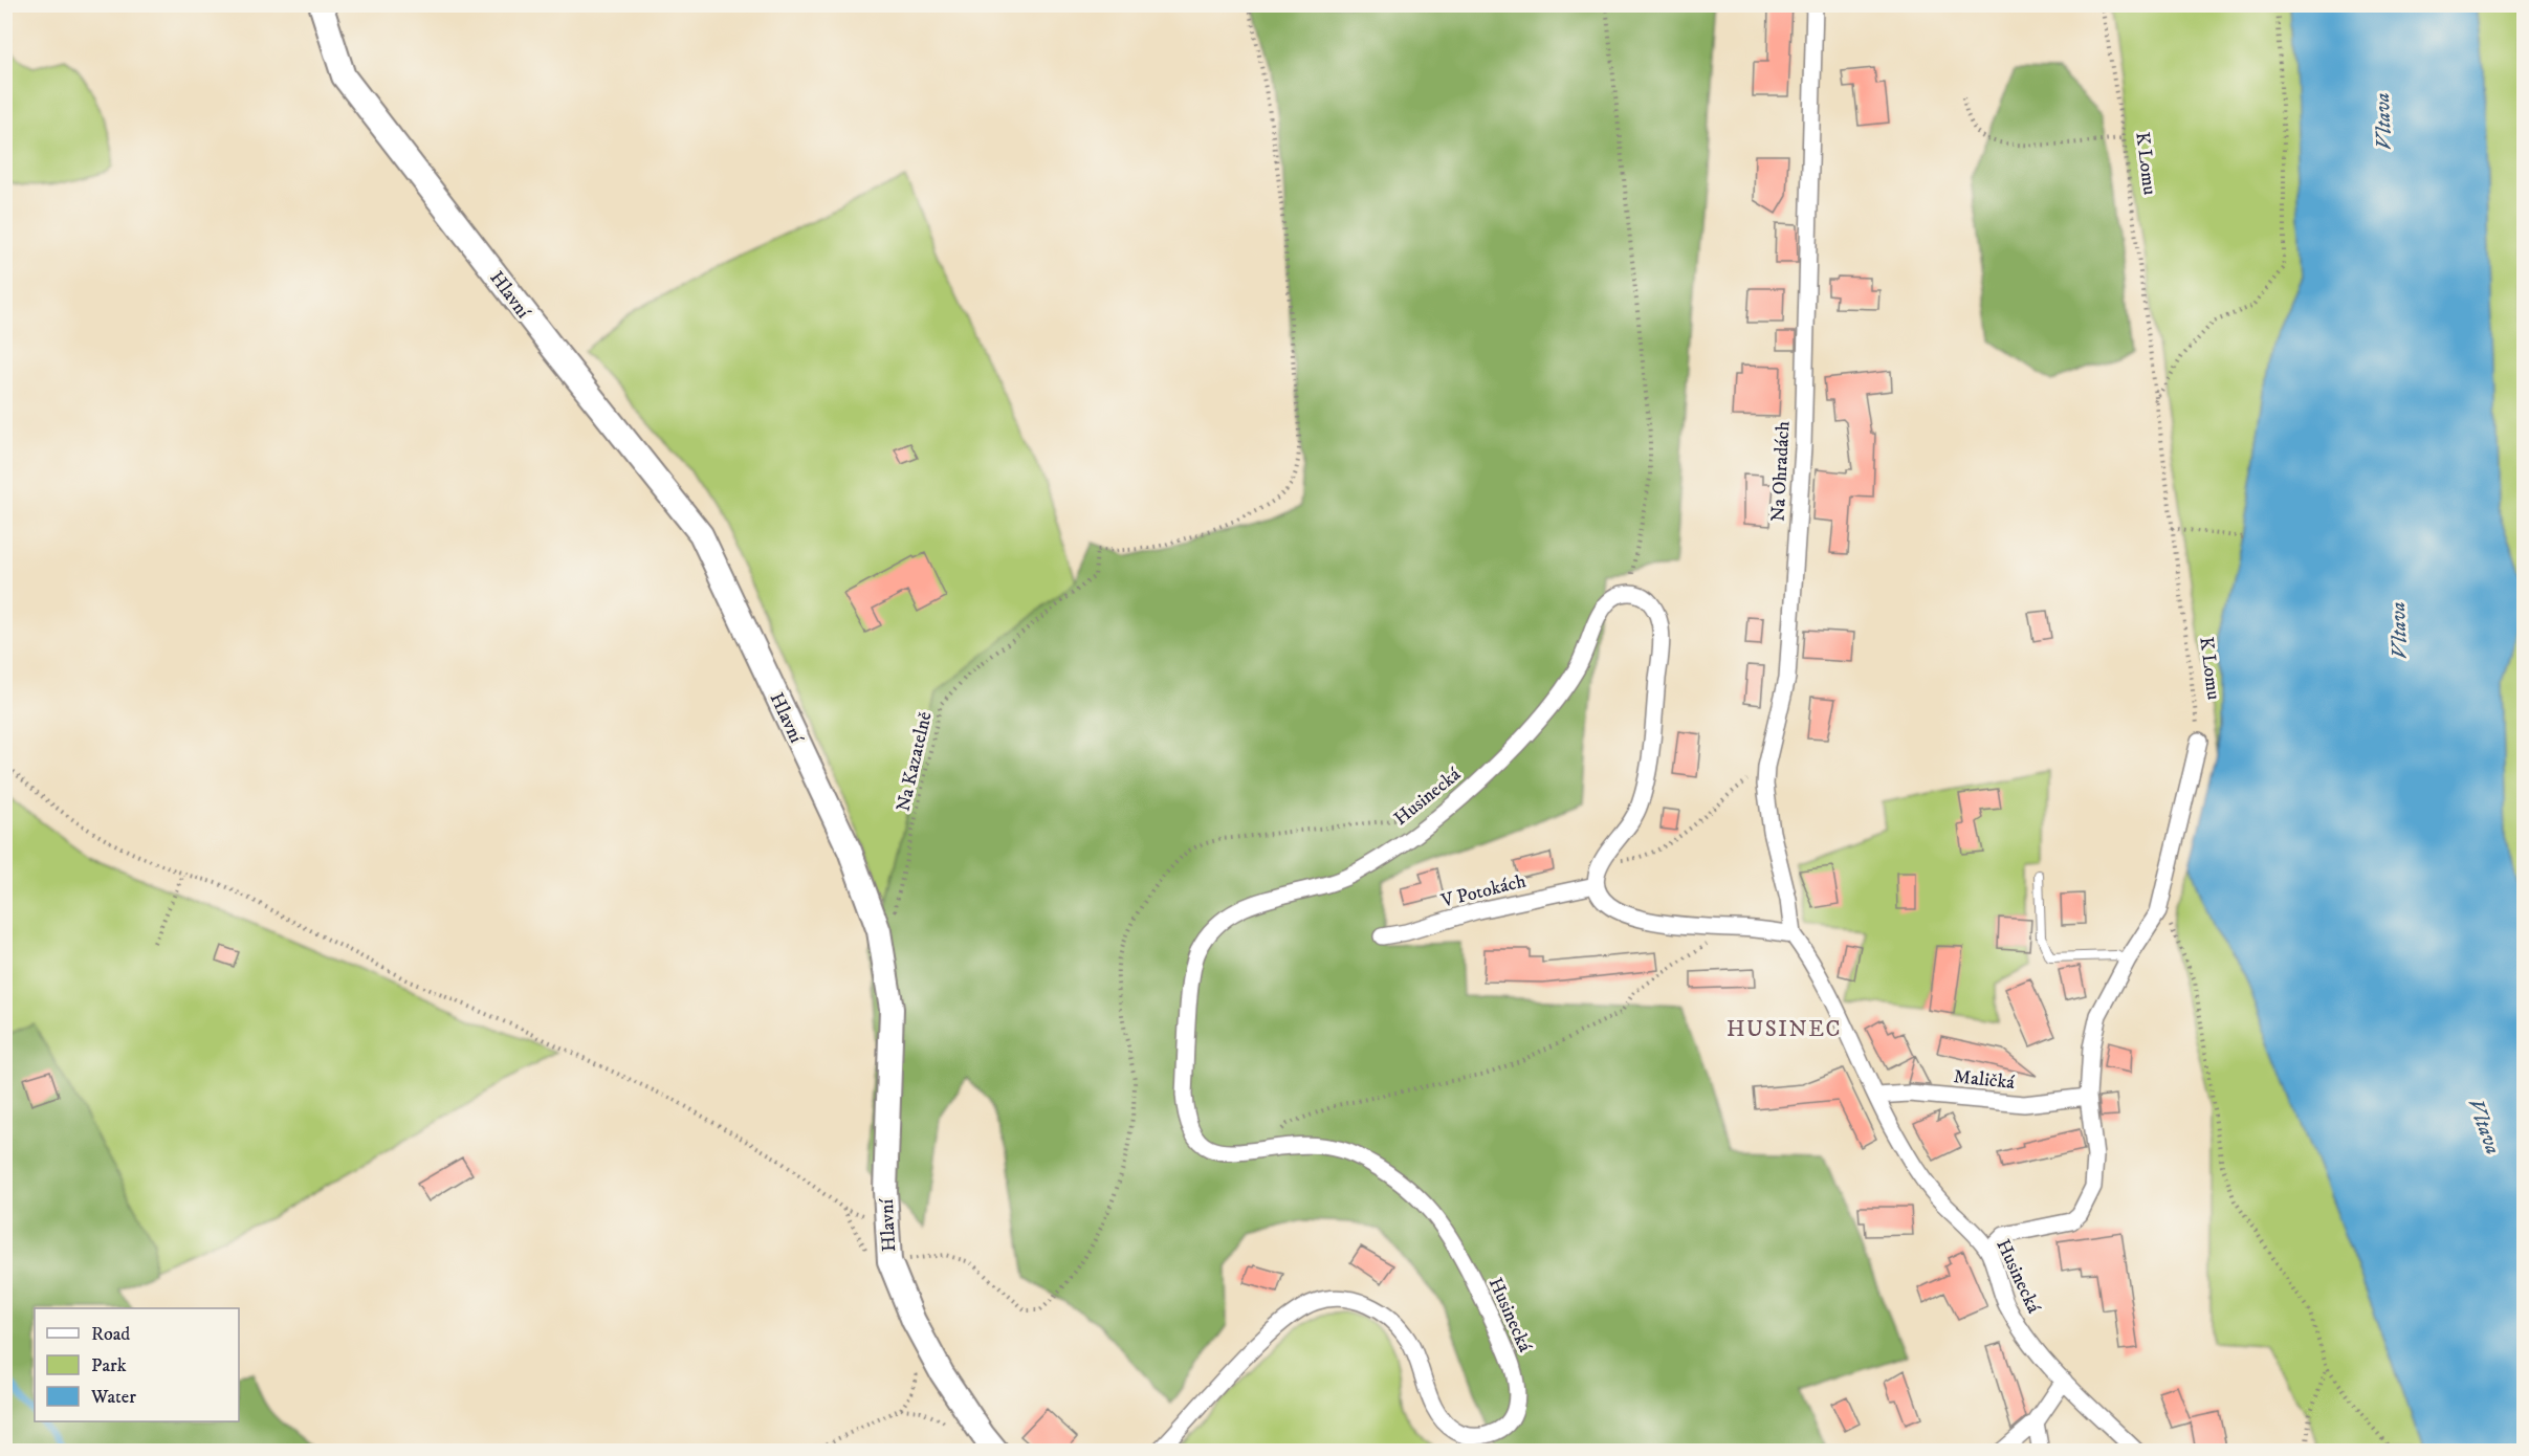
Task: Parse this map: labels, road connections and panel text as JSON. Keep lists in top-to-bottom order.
{
  "streets": {
    "street": [
      "Hlavní",
      "Na Ohradách",
      "Husinecká",
      "V Potokách",
      "Maličká"
    ],
    "path": ["K Lomu", "Na Kazatelně"]
  },
  "crossings": [
    ["Hlavní", "Na Kazatelně"],
    ["Na Ohradách", "Husinecká"],
    ["Husinecká", "Maličká"]
  ],
  "districts": ["HUSINEC"],
  "water": ["Vltava"],
  "legend": ["Road", "Park", "Water"]
}
